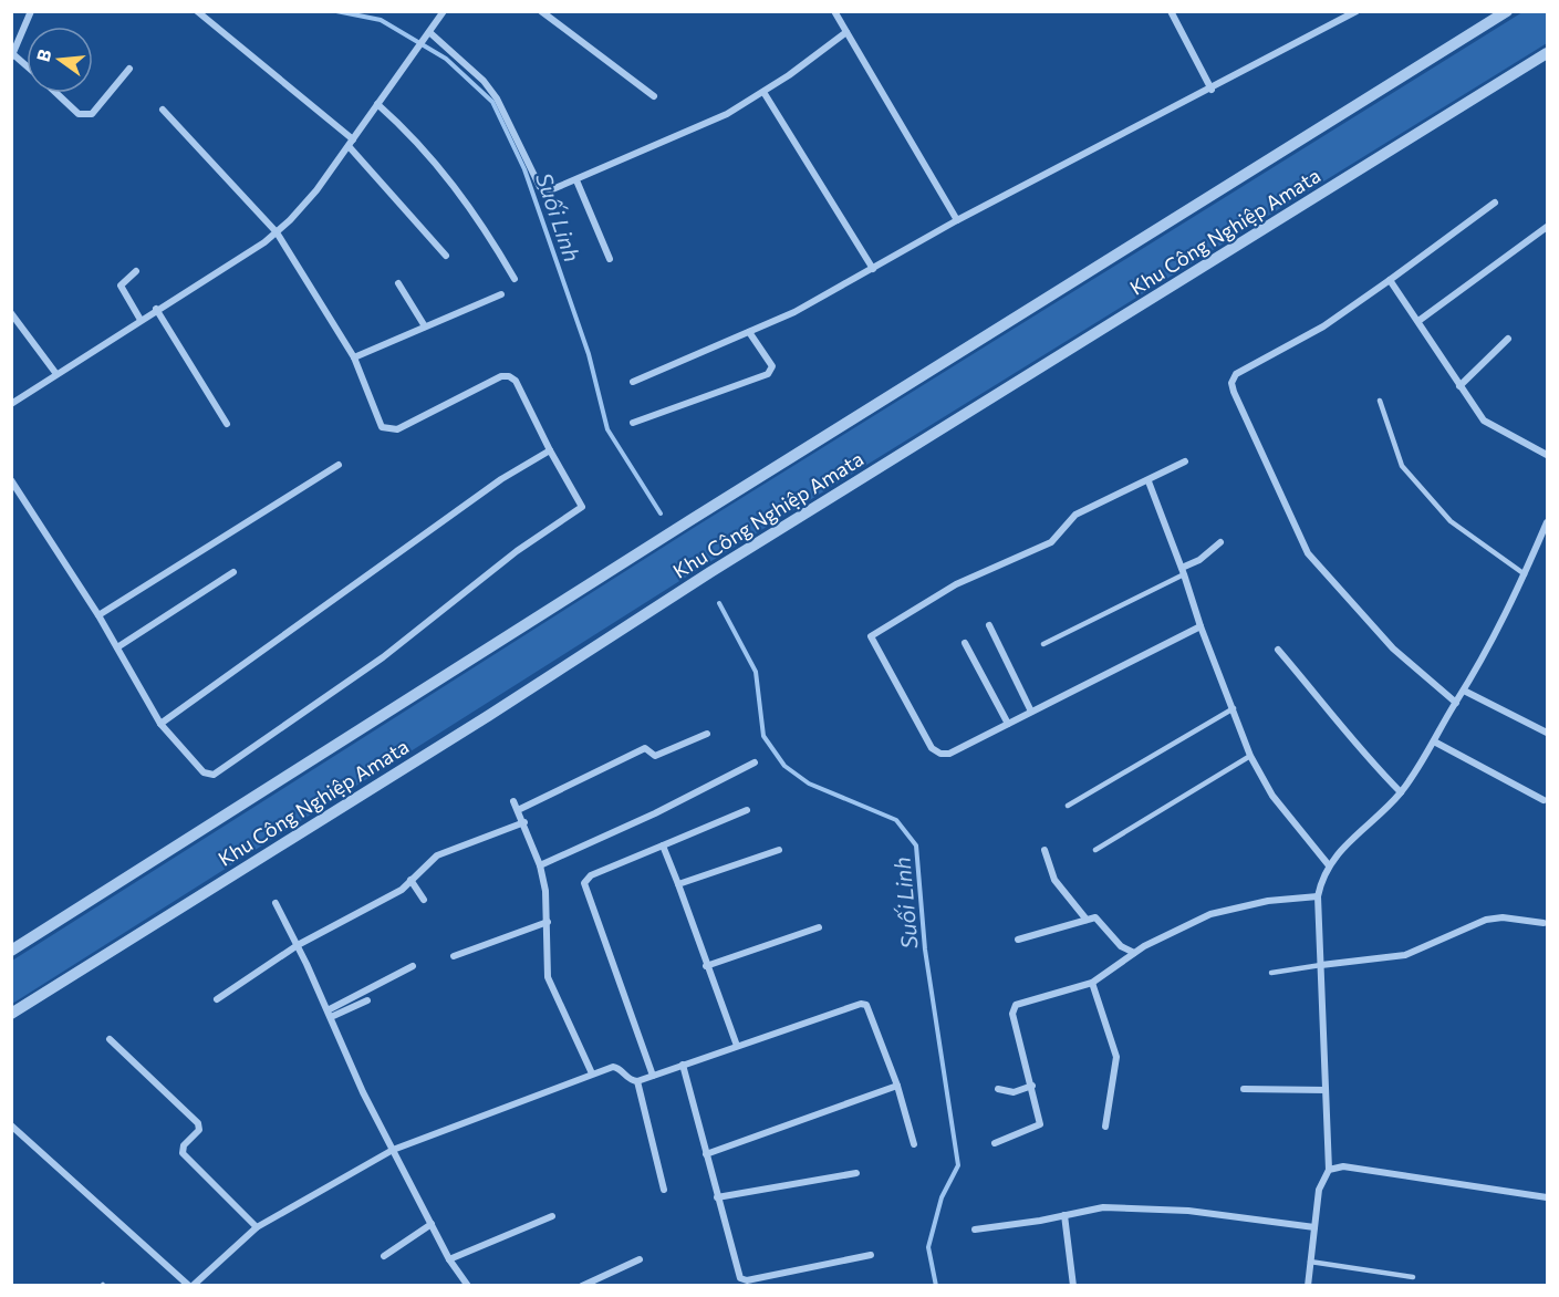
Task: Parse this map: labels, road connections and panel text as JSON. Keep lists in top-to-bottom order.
{
  "streets": {
    "street": ["Khu Công Nghiệp Amata"]
  },
  "water": ["Suối Linh"],
  "north": "left"
}
